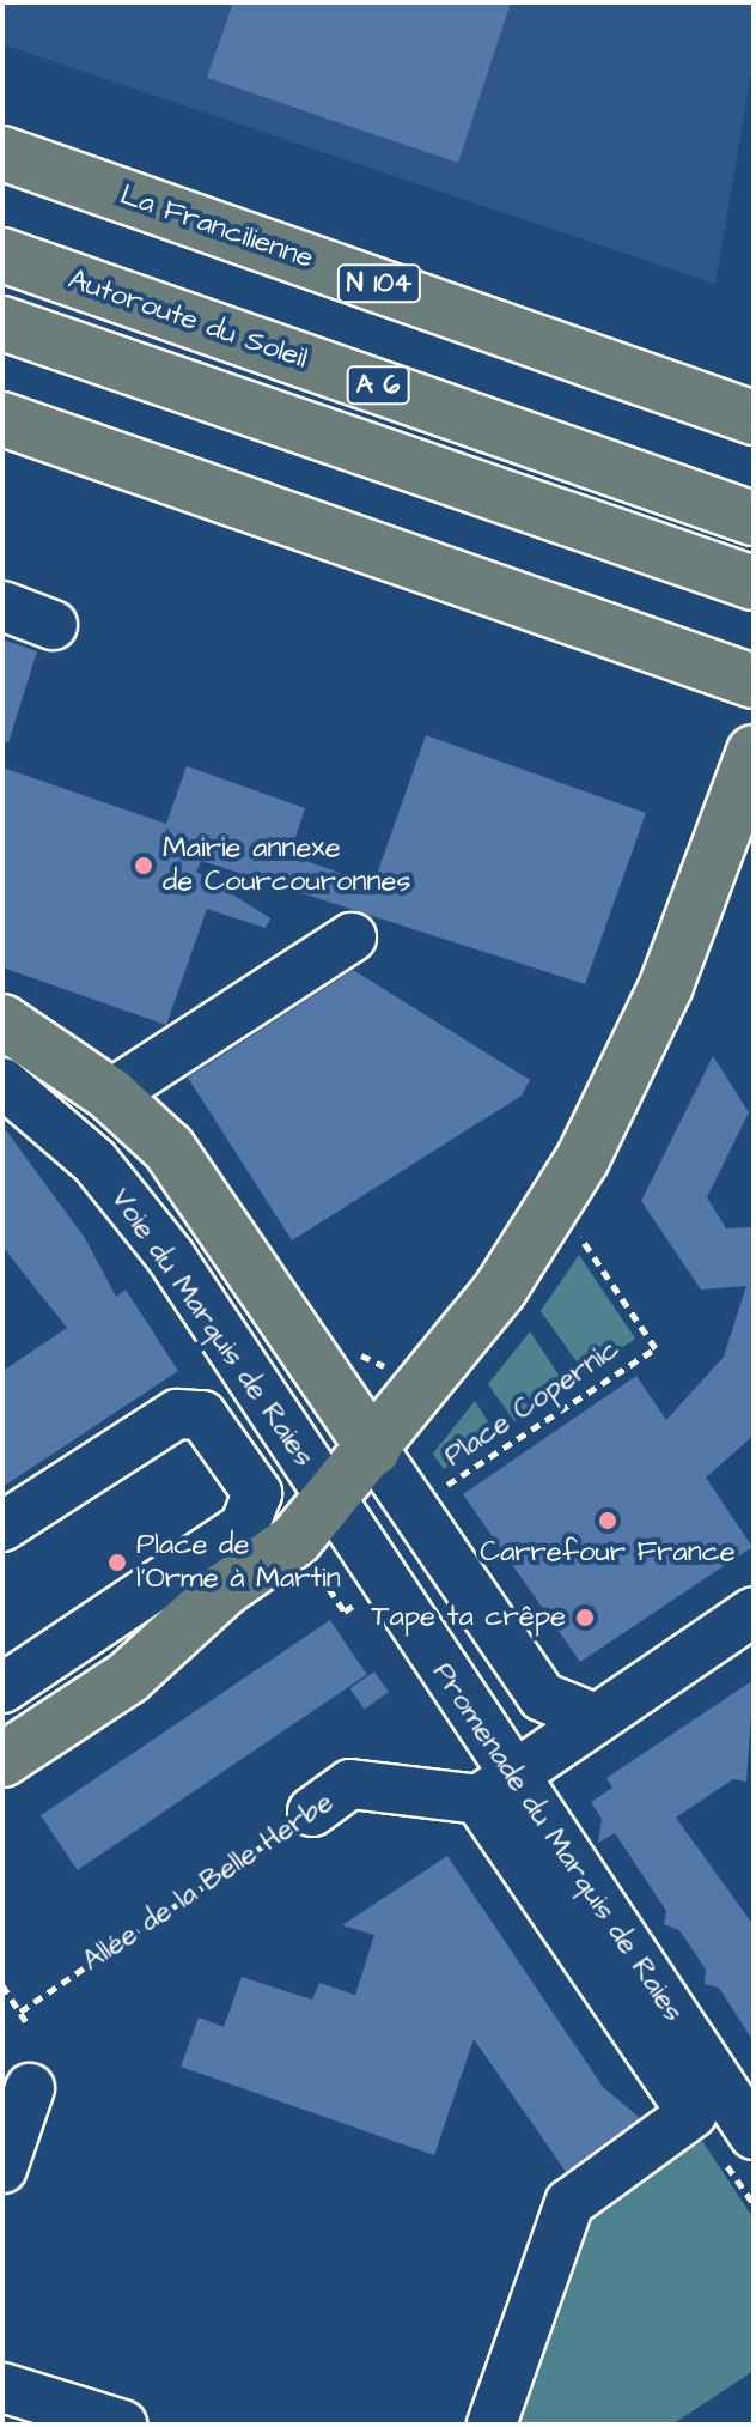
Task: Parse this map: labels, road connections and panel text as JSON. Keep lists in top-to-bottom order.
{
  "streets": {
    "main road": [
      "La Francilienne",
      "N 104",
      "Autoroute du Soleil",
      "A 6"
    ],
    "street": ["Voie du Marquis de Raies", "Promenade du Marquis de Raies", "Allée de la Belle Herbe"],
    "path": ["Place Copernic"]
  },
  "crossings": [
    ["Voie du Marquis de Raies", "Promenade du Marquis de Raies"],
    ["Promenade du Marquis de Raies", "Allée de la Belle Herbe"]
  ],
  "places": [
    "Mairie annexe de Courcouronnes",
    "Carrefour France",
    "Place de l'Orme à Martin",
    "Tape ta crêpe"
  ]
}
